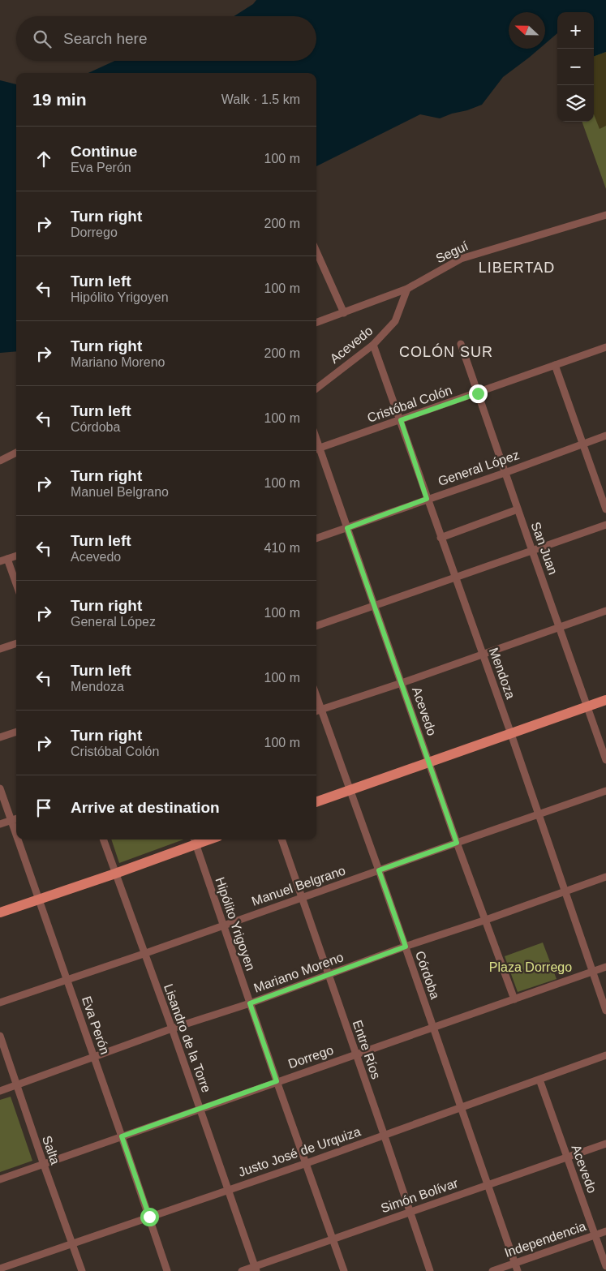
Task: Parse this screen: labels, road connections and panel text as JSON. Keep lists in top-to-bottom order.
{
  "streets": {
    "street": [
      "Seguí",
      "Acevedo",
      "Cristóbal Colón",
      "General López",
      "San Juan",
      "Mendoza",
      "Manuel Belgrano",
      "Hipólito Yrigoyen",
      "Mariano Moreno",
      "Córdoba",
      "Eva Perón",
      "Lisandro de la Torre",
      "Entre Ríos",
      "Dorrego",
      "Salta",
      "Justo José de Urquiza",
      "Simón Bolívar",
      "Independencia"
    ]
  },
  "crossings": [
    ["Seguí", "Acevedo"],
    ["Acevedo", "Cristóbal Colón"],
    ["Acevedo", "General López"],
    ["Acevedo", "Mendoza"],
    ["Acevedo", "Manuel Belgrano"],
    ["Acevedo", "Mariano Moreno"],
    ["Acevedo", "Dorrego"],
    ["Acevedo", "Justo José de Urquiza"],
    ["Acevedo", "Simón Bolívar"],
    ["Acevedo", "Independencia"],
    ["Cristóbal Colón", "San Juan"],
    ["Cristóbal Colón", "Mendoza"],
    ["General López", "San Juan"],
    ["General López", "Mendoza"],
    ["Mendoza", "Manuel Belgrano"],
    ["Mendoza", "Mariano Moreno"],
    ["Mendoza", "Dorrego"],
    ["Manuel Belgrano", "Hipólito Yrigoyen"],
    ["Manuel Belgrano", "Córdoba"],
    ["Manuel Belgrano", "Eva Perón"],
    ["Manuel Belgrano", "Lisandro de la Torre"],
    ["Manuel Belgrano", "Entre Ríos"],
    ["Hipólito Yrigoyen", "Mariano Moreno"],
    ["Hipólito Yrigoyen", "Dorrego"],
    ["Hipólito Yrigoyen", "Justo José de Urquiza"],
    ["Hipólito Yrigoyen", "Simón Bolívar"],
    ["Mariano Moreno", "Córdoba"],
    ["Mariano Moreno", "Eva Perón"],
    ["Mariano Moreno", "Lisandro de la Torre"],
    ["Mariano Moreno", "Entre Ríos"],
    ["Mariano Moreno", "Salta"],
    ["Córdoba", "Dorrego"],
    ["Córdoba", "Justo José de Urquiza"],
    ["Córdoba", "Simón Bolívar"],
    ["Córdoba", "Independencia"],
    ["Eva Perón", "Dorrego"],
    ["Eva Perón", "Justo José de Urquiza"],
    ["Lisandro de la Torre", "Dorrego"],
    ["Lisandro de la Torre", "Justo José de Urquiza"],
    ["Lisandro de la Torre", "Simón Bolívar"],
    ["Entre Ríos", "Dorrego"],
    ["Entre Ríos", "Justo José de Urquiza"],
    ["Entre Ríos", "Simón Bolívar"],
    ["Dorrego", "Salta"],
    ["Salta", "Justo José de Urquiza"]
  ],
  "districts": ["LIBERTAD", "COLÓN SUR"],
  "parks": ["Plaza Dorrego"],
  "north": "left",
  "page": {
    "map_buttons": ["+", "−"],
    "search": "Search here",
    "heading": ["19 min", "Walk · 1.5 km"],
    "list": [
      ["Continue", "Eva Perón", "100 m"],
      ["Turn right", "Dorrego", "200 m"],
      ["Turn left", "Hipólito Yrigoyen", "100 m"],
      ["Turn right", "Mariano Moreno", "200 m"],
      ["Turn left", "Córdoba", "100 m"],
      ["Turn right", "Manuel Belgrano", "100 m"],
      ["Turn left", "Acevedo", "410 m"],
      ["Turn right", "General López", "100 m"],
      ["Turn left", "Mendoza", "100 m"],
      ["Turn right", "Cristóbal Colón", "100 m"],
      "Arrive at destination"
    ]
  }
}
